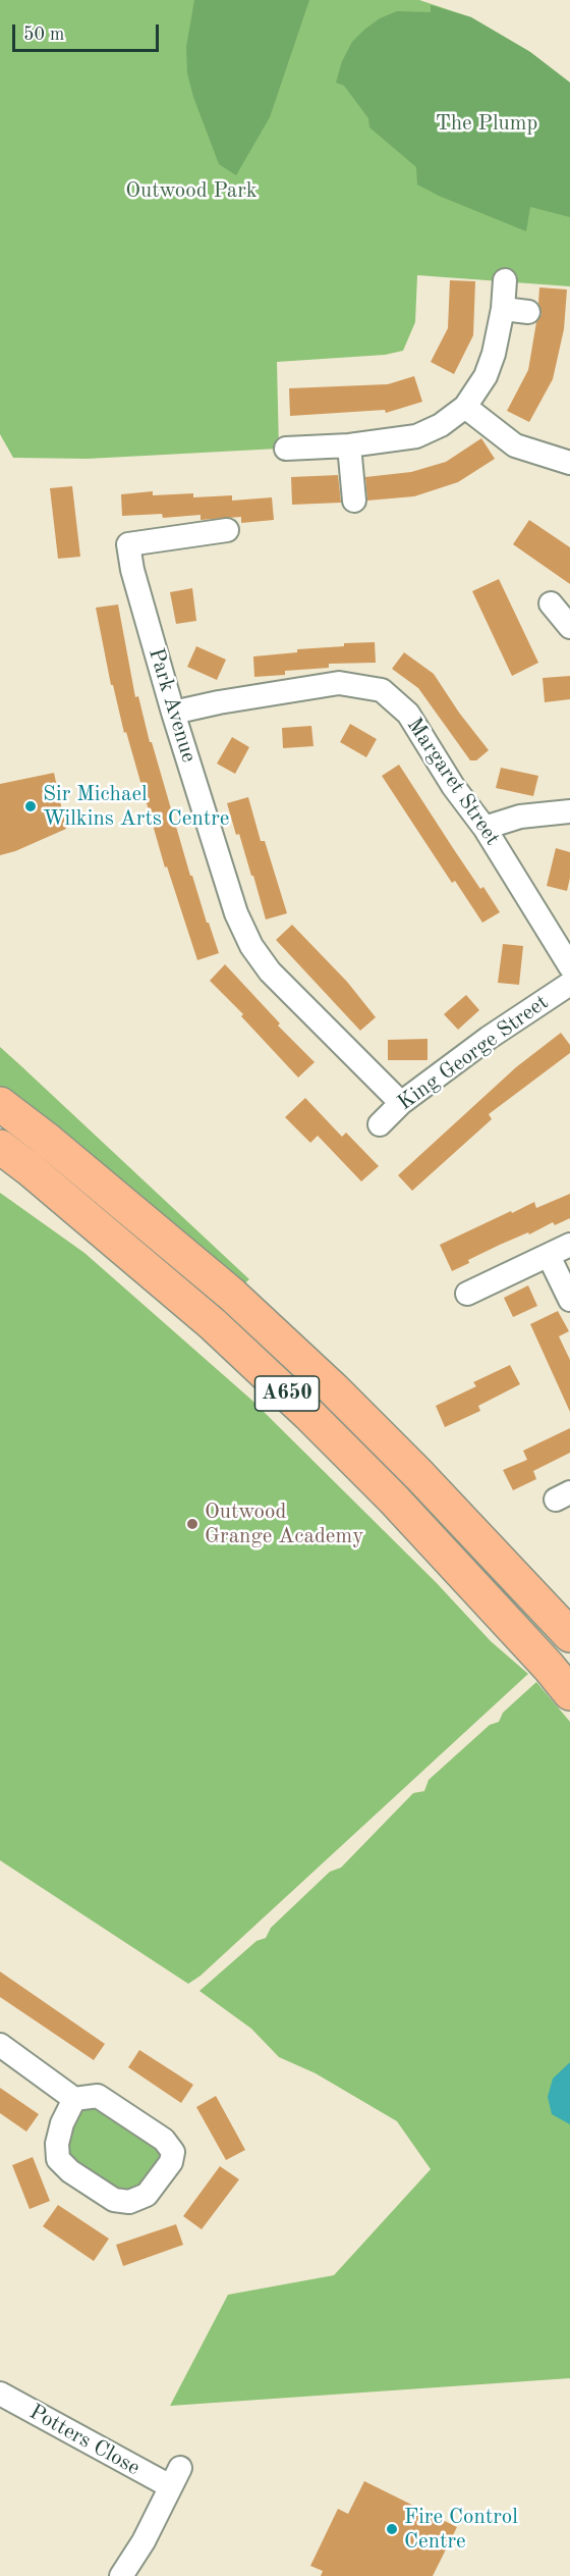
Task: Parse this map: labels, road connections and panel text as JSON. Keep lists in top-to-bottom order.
{
  "streets": {
    "highway": ["A650"],
    "street": [
      "Park Avenue",
      "Margaret Street",
      "King George Street",
      "Potters Close"
    ]
  },
  "crossings": [
    ["Park Avenue", "Margaret Street"],
    ["Park Avenue", "King George Street"]
  ],
  "parks": ["The Plump", "Outwood Park"],
  "places": ["Sir Michael Wilkins Arts Centre", "Outwood Grange Academy", "Fire Control Centre"],
  "scale_bar": "50 m"
}
